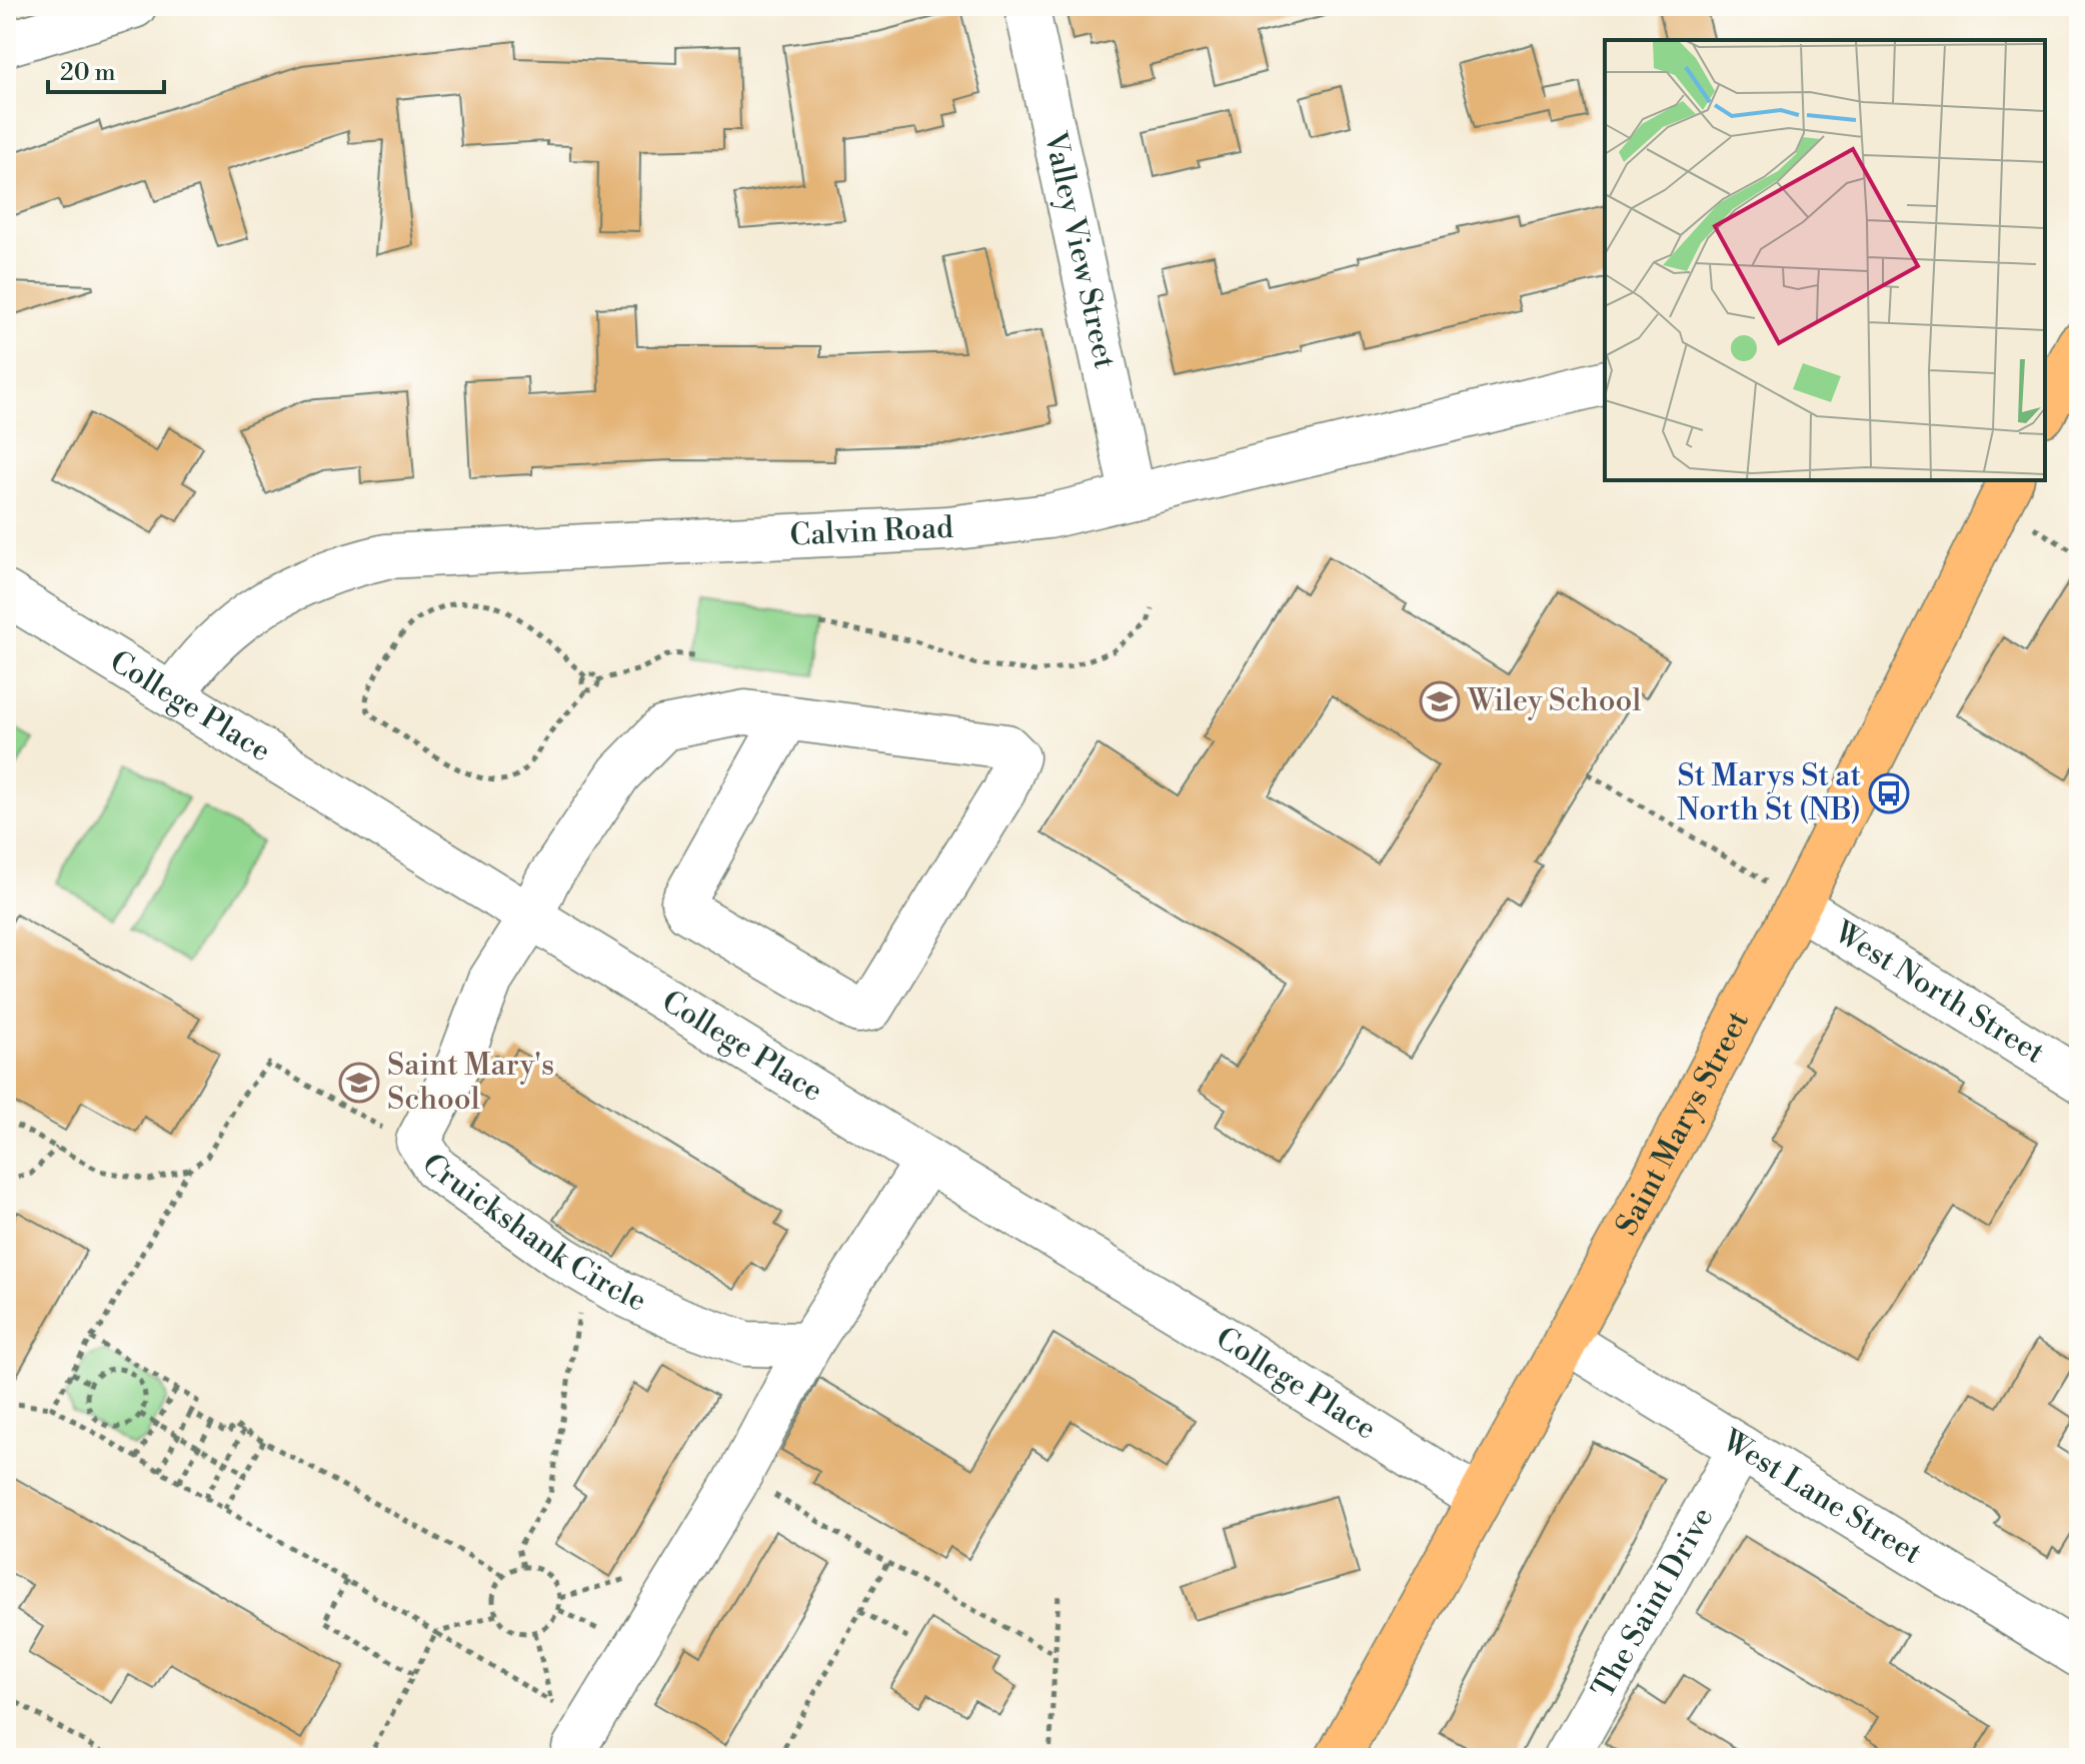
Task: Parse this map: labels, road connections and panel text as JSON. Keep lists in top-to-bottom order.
{
  "streets": {
    "main road": ["Saint Marys Street"],
    "street": [
      "Valley View Street",
      "Calvin Road",
      "College Place",
      "West North Street",
      "Cruickshank Circle",
      "West Lane Street",
      "The Saint Drive"
    ]
  },
  "crossings": [
    ["Valley View Street", "Calvin Road"],
    ["Calvin Road", "College Place"],
    ["College Place", "Saint Marys Street"],
    ["College Place", "Cruickshank Circle"],
    ["West North Street", "Saint Marys Street"],
    ["Saint Marys Street", "West Lane Street"],
    ["West Lane Street", "The Saint Drive"]
  ],
  "places": {
    "school or university": ["Wiley School", "Saint Mary's School"],
    "bus stop": ["St Marys St at North St (NB)"]
  },
  "scale_bar": "20 m"
}
